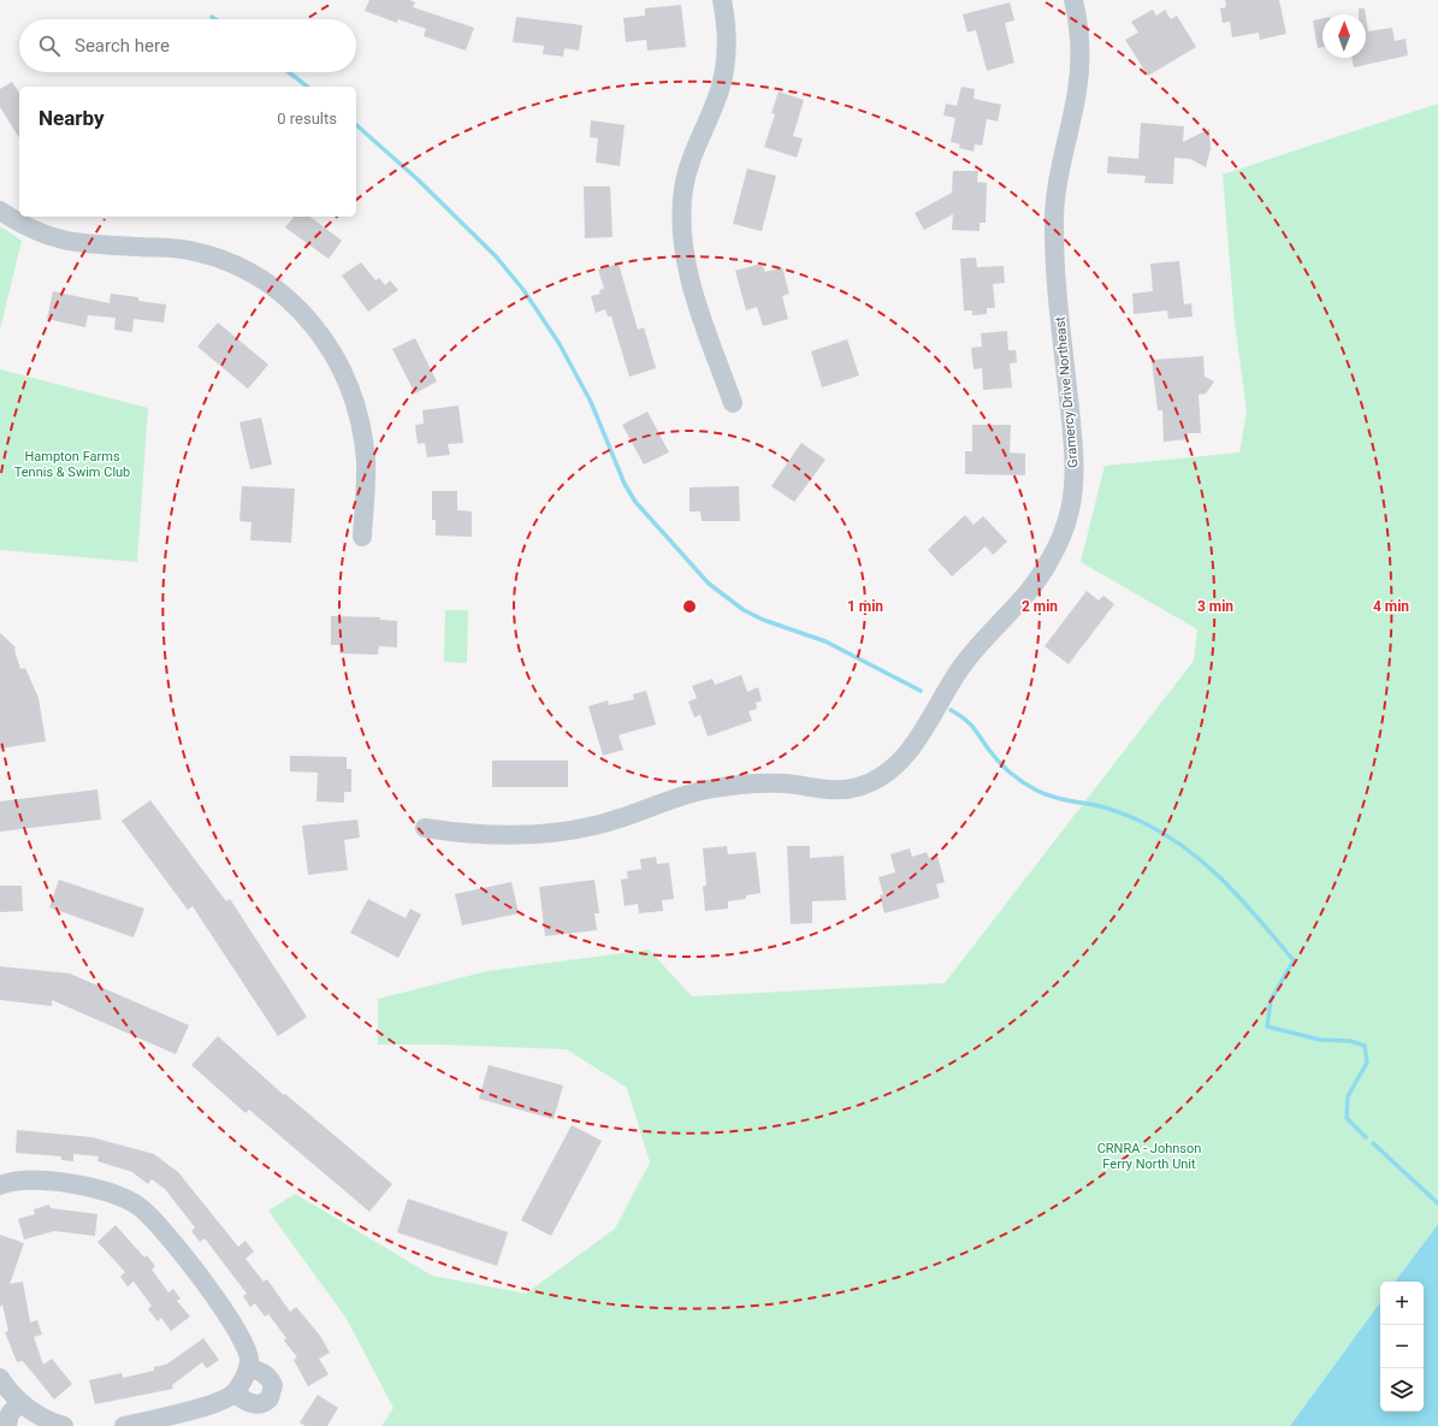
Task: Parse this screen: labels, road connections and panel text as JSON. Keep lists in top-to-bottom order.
{
  "streets": {
    "street": ["Gramercy Drive Northeast"]
  },
  "parks": ["Hampton Farms Tennis & Swim Club", "CRNRA - Johnson Ferry North Unit"],
  "north": "top",
  "page": {
    "search": "Search here",
    "heading": ["Nearby", "0 results"],
    "map_buttons": ["+", "−"]
  },
  "rings": [
    "1 min",
    "2 min",
    "3 min",
    "4 min"
  ]
}
